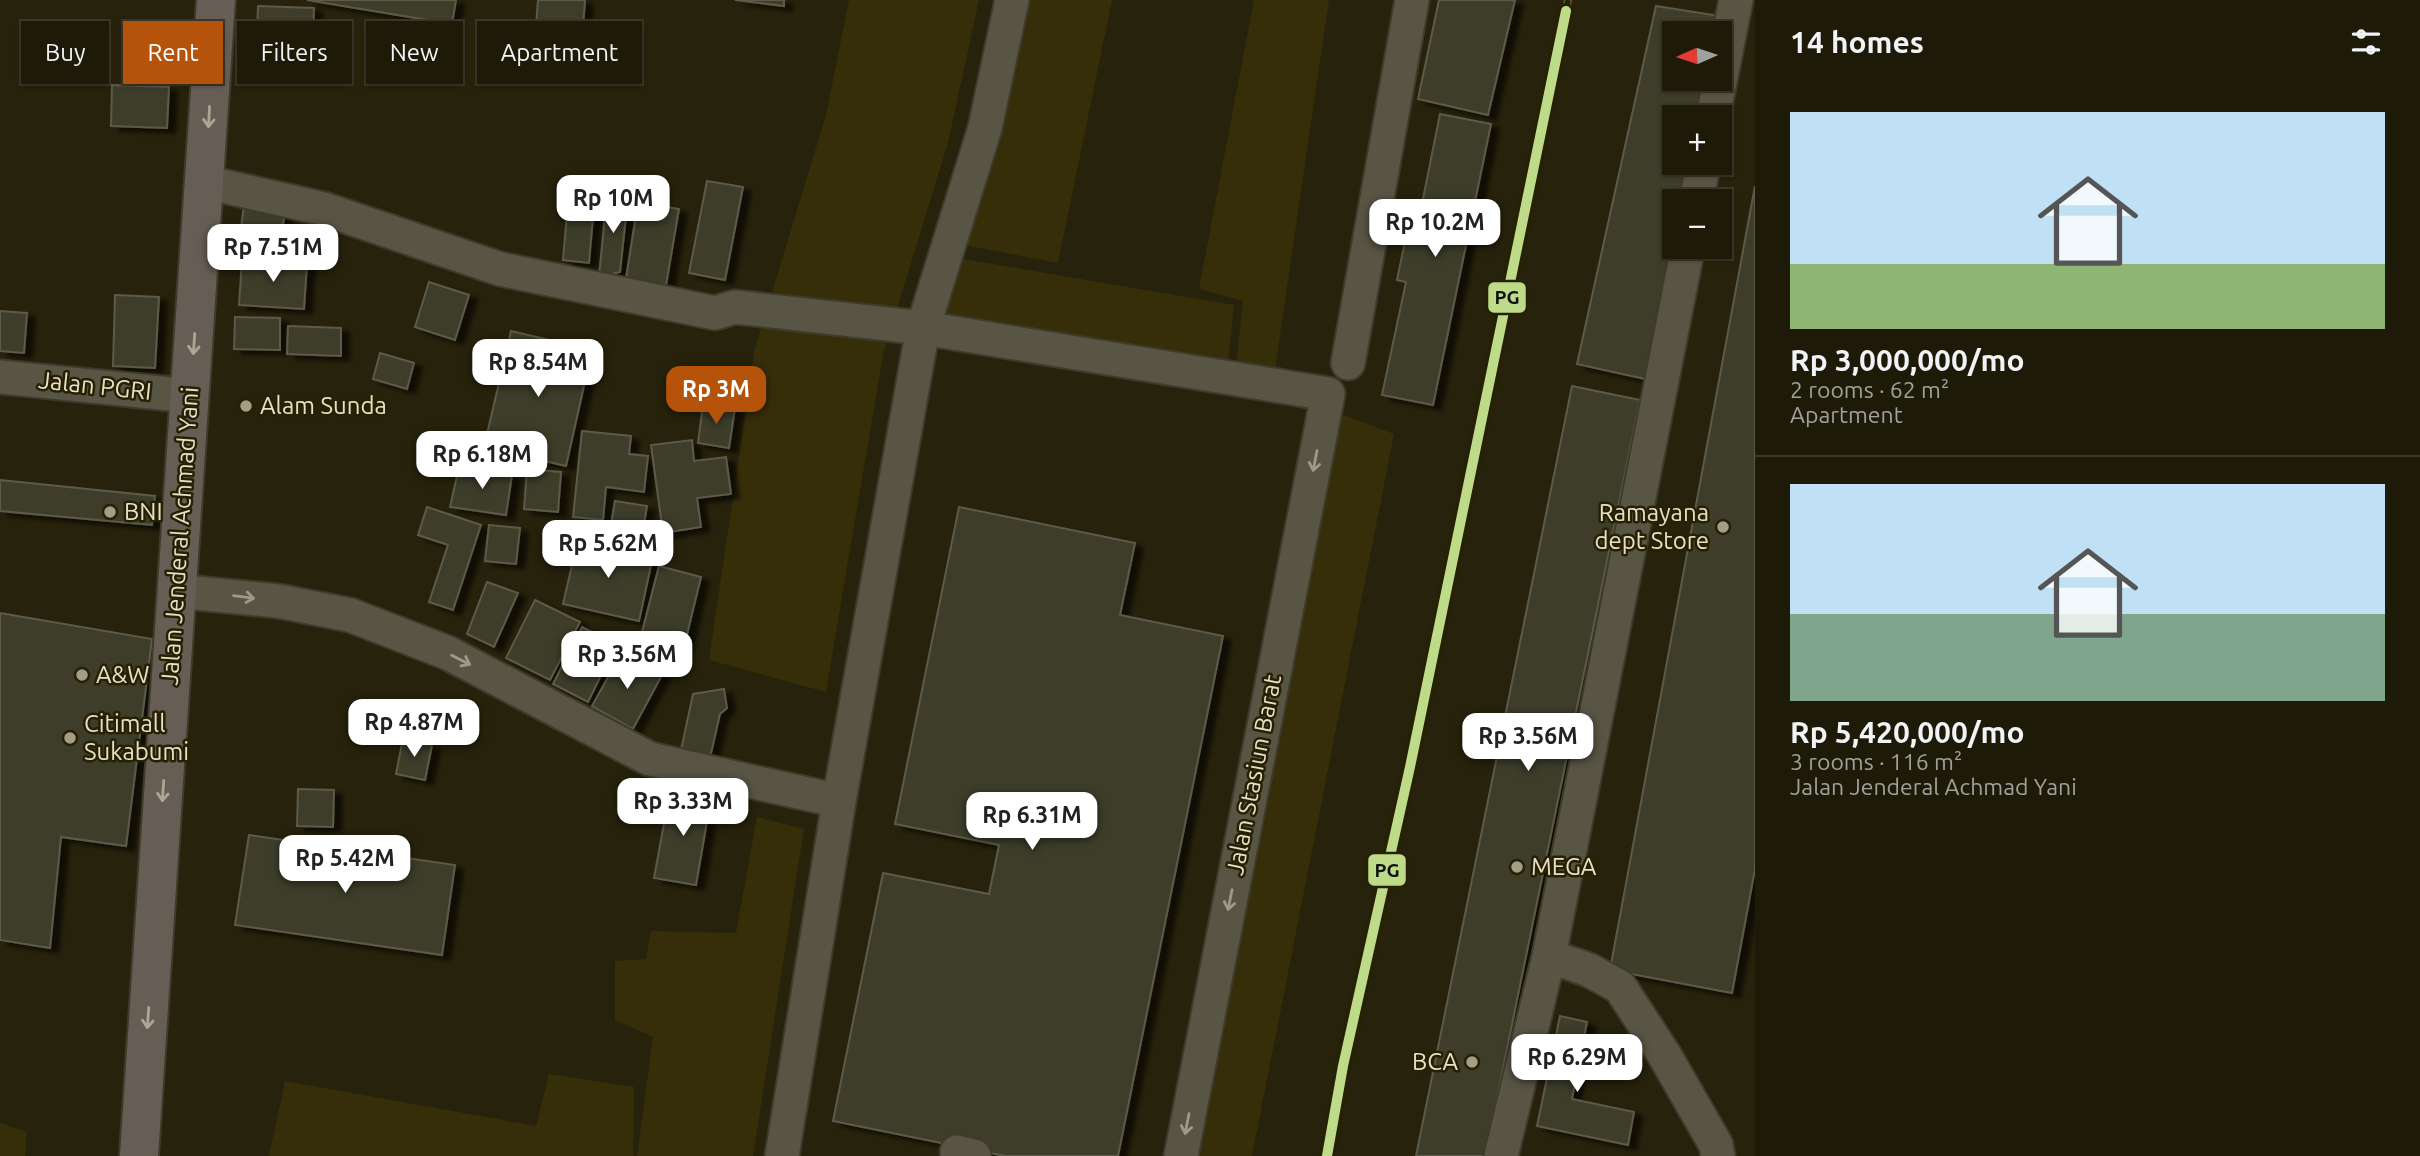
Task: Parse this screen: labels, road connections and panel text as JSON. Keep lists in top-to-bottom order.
{
  "streets": {
    "main road": ["Jalan Jenderal Achmad Yani"],
    "street": ["Jalan PGRI", "Jalan Stasiun Barat"]
  },
  "crossings": [
    ["Jalan PGRI", "Jalan Jenderal Achmad Yani"]
  ],
  "one_way": ["Jalan Jenderal Achmad Yani"],
  "places": [
    "Alam Sunda",
    "BNI",
    "Ramayana dept Store",
    "A&W",
    "Citimall Sukabumi",
    "MEGA",
    "BCA"
  ],
  "lines": ["transit line PG"],
  "north": "left",
  "page": {
    "heading": "14 homes",
    "map_buttons": ["+", "−"],
    "chip": [
      "Buy",
      "Rent",
      "Filters",
      "New",
      "Apartment"
    ],
    "list": [
      {
        "name": "Rp 3,000,000/mo",
        "note": "2 rooms · 62 m² · Apartment"
      },
      {
        "name": "Rp 5,420,000/mo",
        "note": "3 rooms · 116 m² · Jalan Jenderal Achmad Yani"
      }
    ],
    "price": [
      "Rp 10M",
      "Rp 10.2M",
      "Rp 7.51M",
      "Rp 8.54M",
      "Rp 3M",
      "Rp 6.18M",
      "Rp 5.62M",
      "Rp 3.56M",
      "Rp 4.87M",
      "Rp 3.56M",
      "Rp 3.33M",
      "Rp 6.31M",
      "Rp 5.42M",
      "Rp 6.29M"
    ]
  }
}
